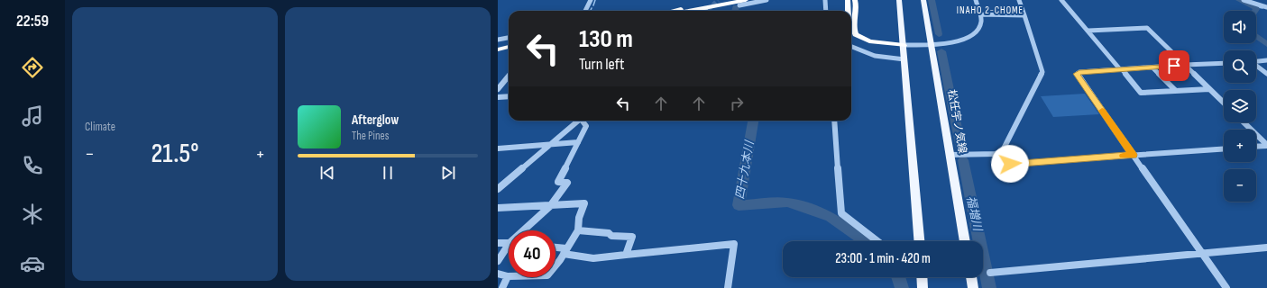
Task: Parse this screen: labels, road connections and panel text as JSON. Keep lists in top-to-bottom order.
{
  "streets": {
    "main road": ["松任宇ノ気線"]
  },
  "districts": ["INAHO 2-CHOME"],
  "water": ["四十九本川", "福増川"],
  "page": {
    "tabs": "22:59",
    "tile": "Climate",
    "map_buttons": ["+", "−"],
    "turn": ["130 m", "Turn left"],
    "song": ["Afterglow", "The Pines"],
    "heat": ["−", "21.5°", "+"],
    "limit": "40",
    "trip": "23:00 · 1 min · 420 m"
  }
}
